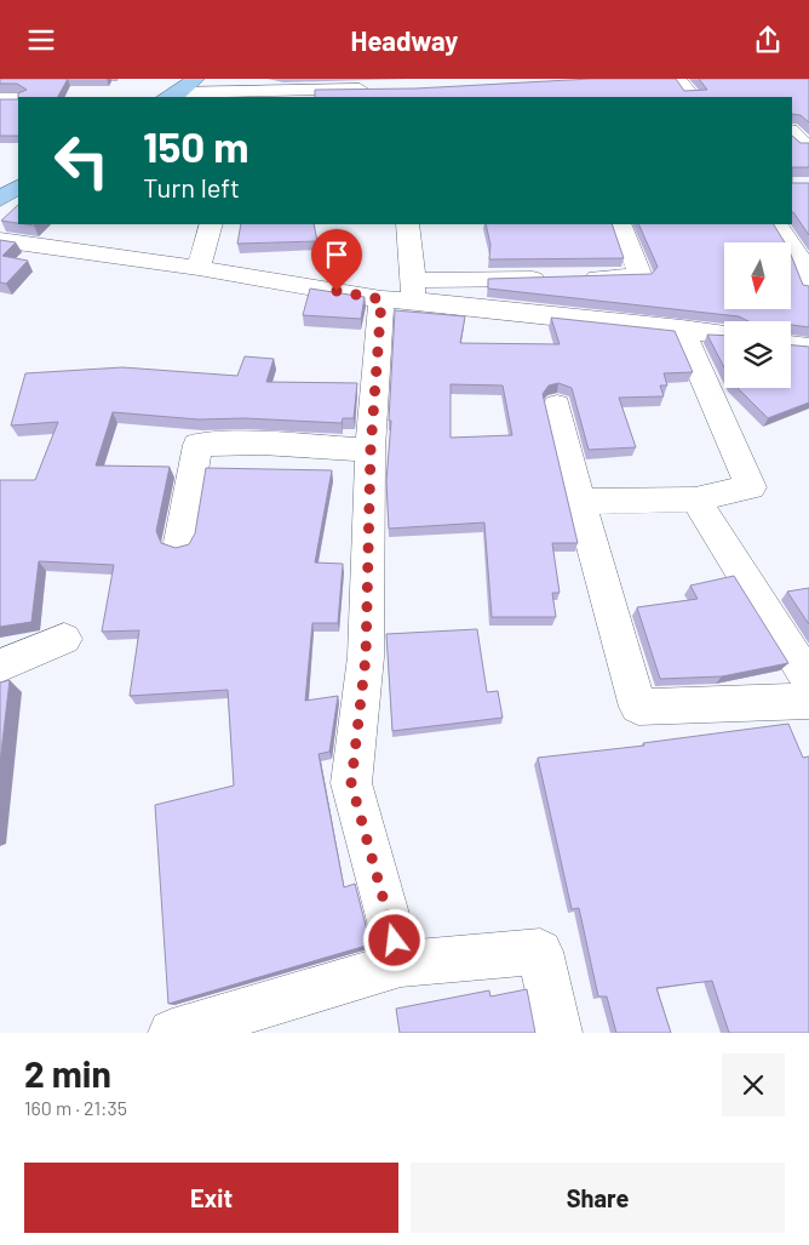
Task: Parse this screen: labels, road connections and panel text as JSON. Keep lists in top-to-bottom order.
{
  "north": "bottom",
  "page": {
    "header": "Headway",
    "turn": ["150 m", "Turn left"],
    "heading": ["2 min", "160 m · 21:35"],
    "buttons": ["Exit", "Share"]
  }
}
